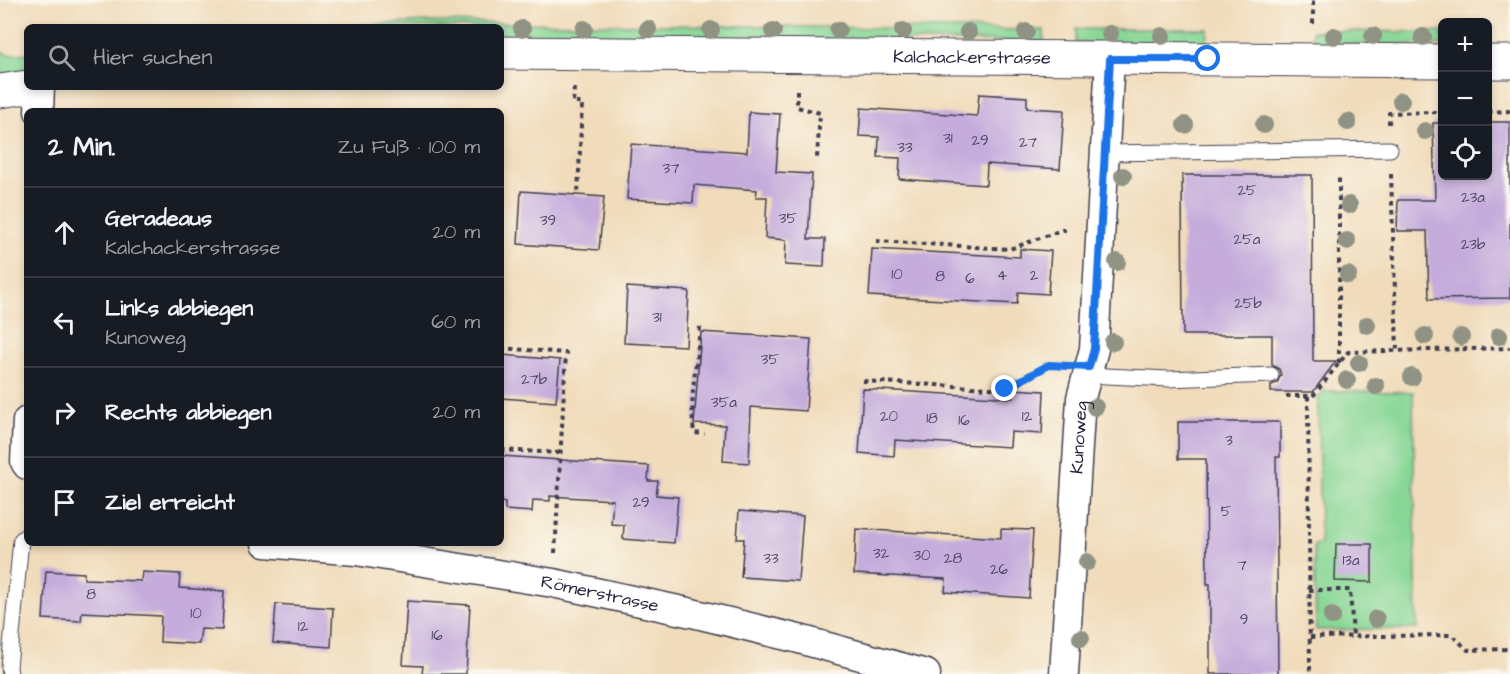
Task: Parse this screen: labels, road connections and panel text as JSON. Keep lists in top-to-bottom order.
{
  "streets": {
    "street": ["Kalchackerstrasse", "Kunoweg", "Römerstrasse"]
  },
  "crossings": [
    ["Kalchackerstrasse", "Kunoweg"]
  ],
  "house_numbers": [
    "31",
    "29",
    "27",
    "33",
    "37",
    "25",
    "23a",
    "35",
    "39",
    "25a",
    "23b",
    "10",
    "4",
    "2",
    "8",
    "6",
    "25b",
    "31",
    "35",
    "27b",
    "35a",
    "20",
    "12",
    "18",
    "16",
    "3",
    "29",
    "5",
    "32",
    "30",
    "33",
    "28",
    "13a",
    "7",
    "26",
    "8",
    "10",
    "9",
    "12",
    "16"
  ],
  "page": {
    "map_buttons": ["+", "−"],
    "search": "Hier suchen",
    "heading": ["2 Min.", "Zu Fuß · 100 m"],
    "list": [
      ["Geradeaus", "Kalchackerstrasse", "20 m"],
      ["Links abbiegen", "Kunoweg", "60 m"],
      ["Rechts abbiegen", "20 m"],
      "Ziel erreicht"
    ]
  }
}
